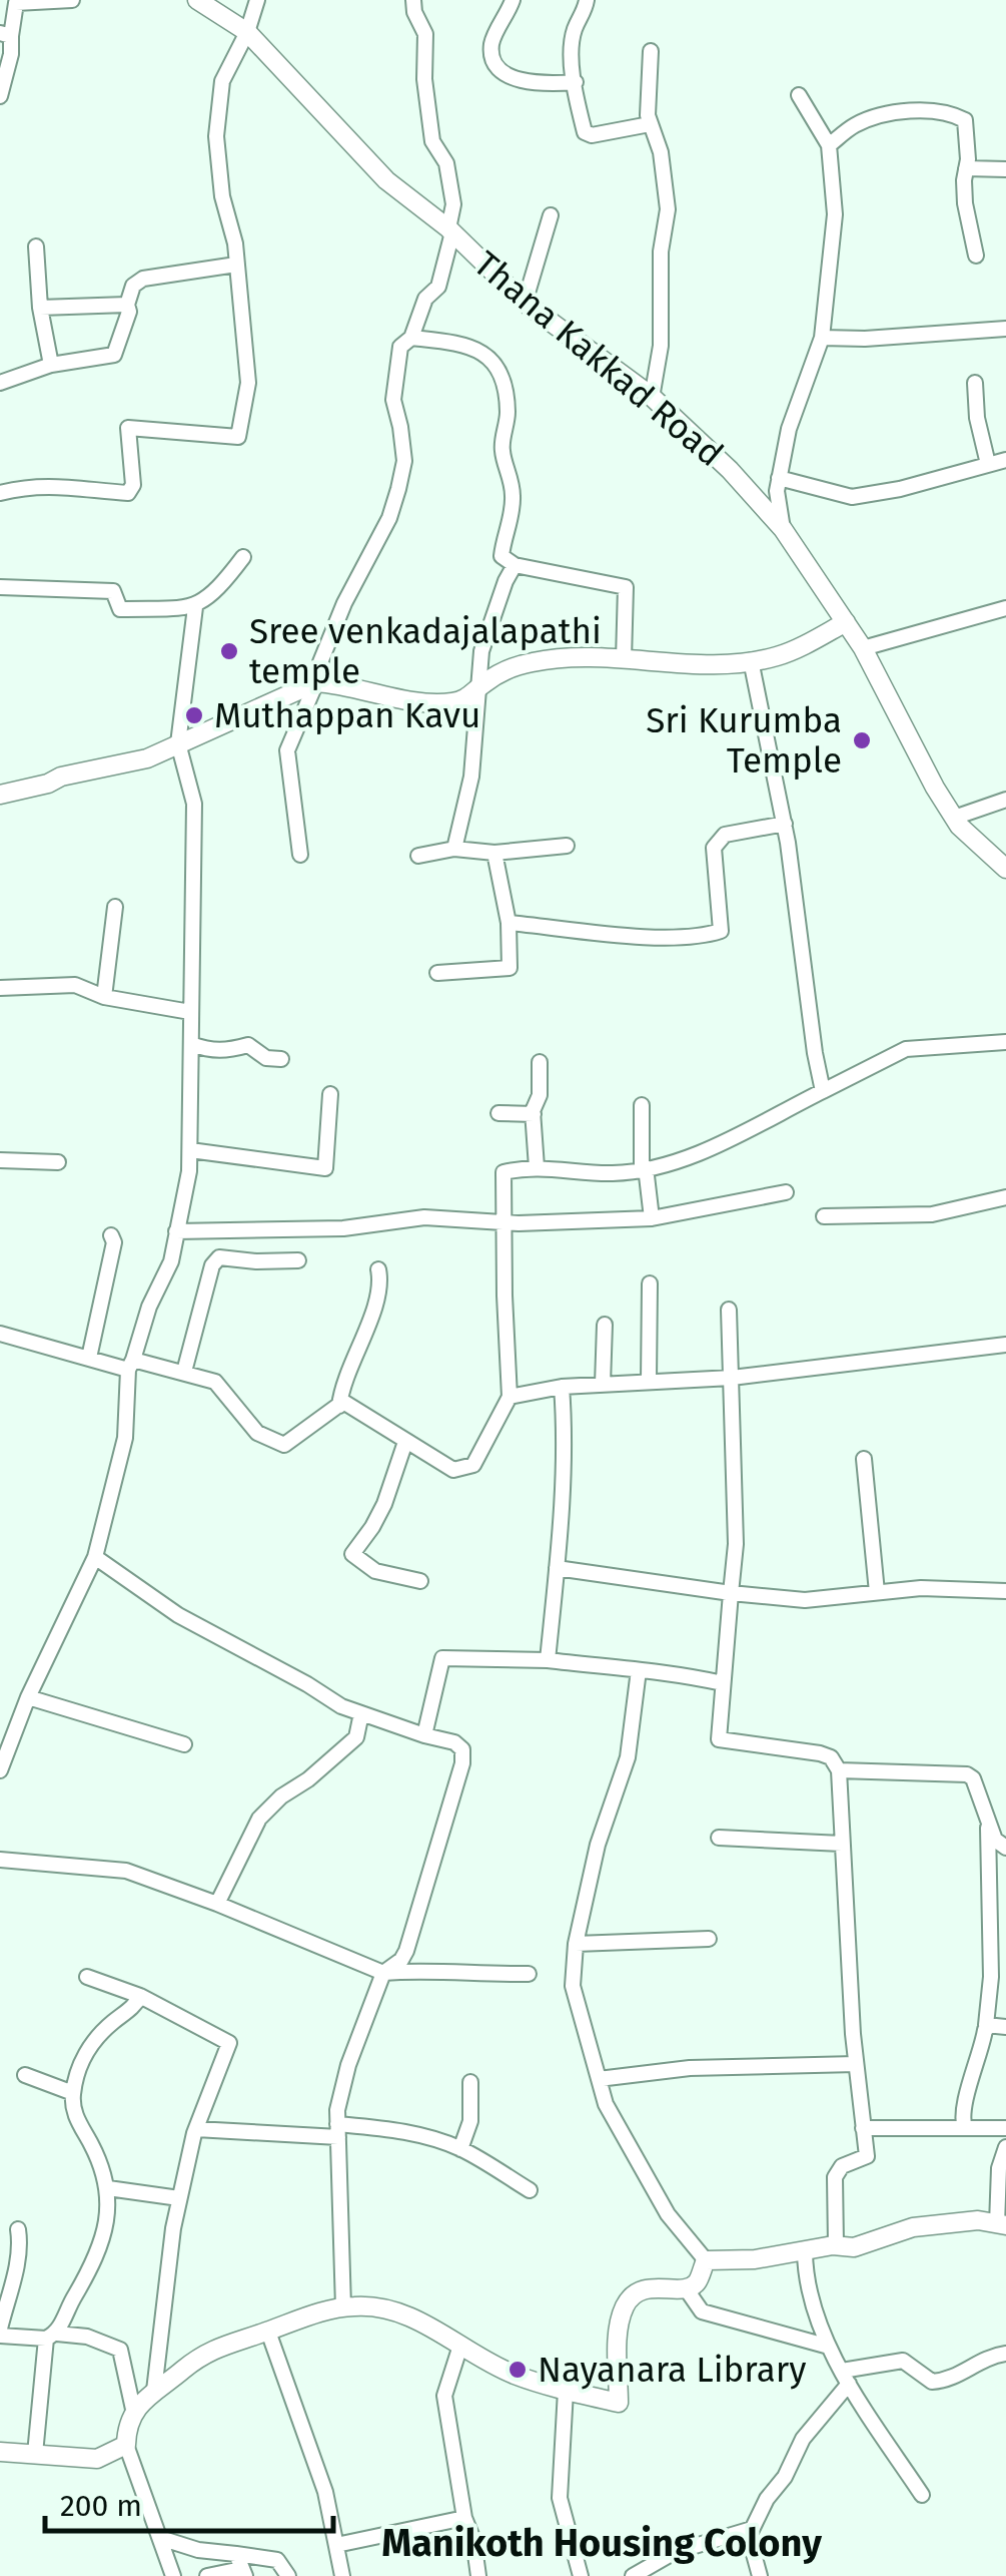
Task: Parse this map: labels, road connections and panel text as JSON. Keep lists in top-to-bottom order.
{
  "streets": {
    "main road": ["Thana Kakkad Road"]
  },
  "districts": ["Manikoth Housing Colony"],
  "places": [
    "Sree venkadajalapathi temple",
    "Muthappan Kavu",
    "Sri Kurumba Temple",
    "Nayanara Library"
  ],
  "scale_bar": "200 m"
}
